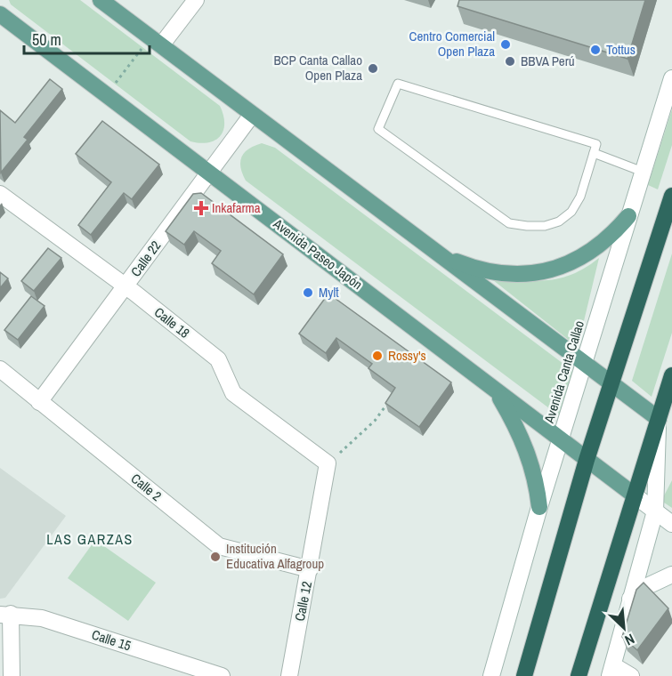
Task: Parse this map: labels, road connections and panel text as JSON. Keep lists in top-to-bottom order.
{
  "streets": {
    "main road": ["Avenida Paseo Japón"],
    "street": [
      "Calle 22",
      "Calle 18",
      "Avenida Canta Callao",
      "Calle 2",
      "Calle 12",
      "Calle 15"
    ]
  },
  "crossings": [
    ["Avenida Paseo Japón", "Calle 22"],
    ["Avenida Paseo Japón", "Avenida Canta Callao"],
    ["Calle 22", "Calle 18"],
    ["Calle 22", "Calle 2"],
    ["Calle 18", "Calle 12"],
    ["Calle 2", "Calle 12"]
  ],
  "districts": ["LAS GARZAS"],
  "places": {
    "other": [
      "Centro Comercial Open Plaza",
      "Tottus",
      "BBVA Perú",
      "BCP Canta Callao Open Plaza",
      "Myl´t",
      "Rossy's",
      "Institución Educativa Alfagroup"
    ],
    "health": ["Inkafarma"]
  },
  "scale_bar": "50 m",
  "north": "bottom right"
}
